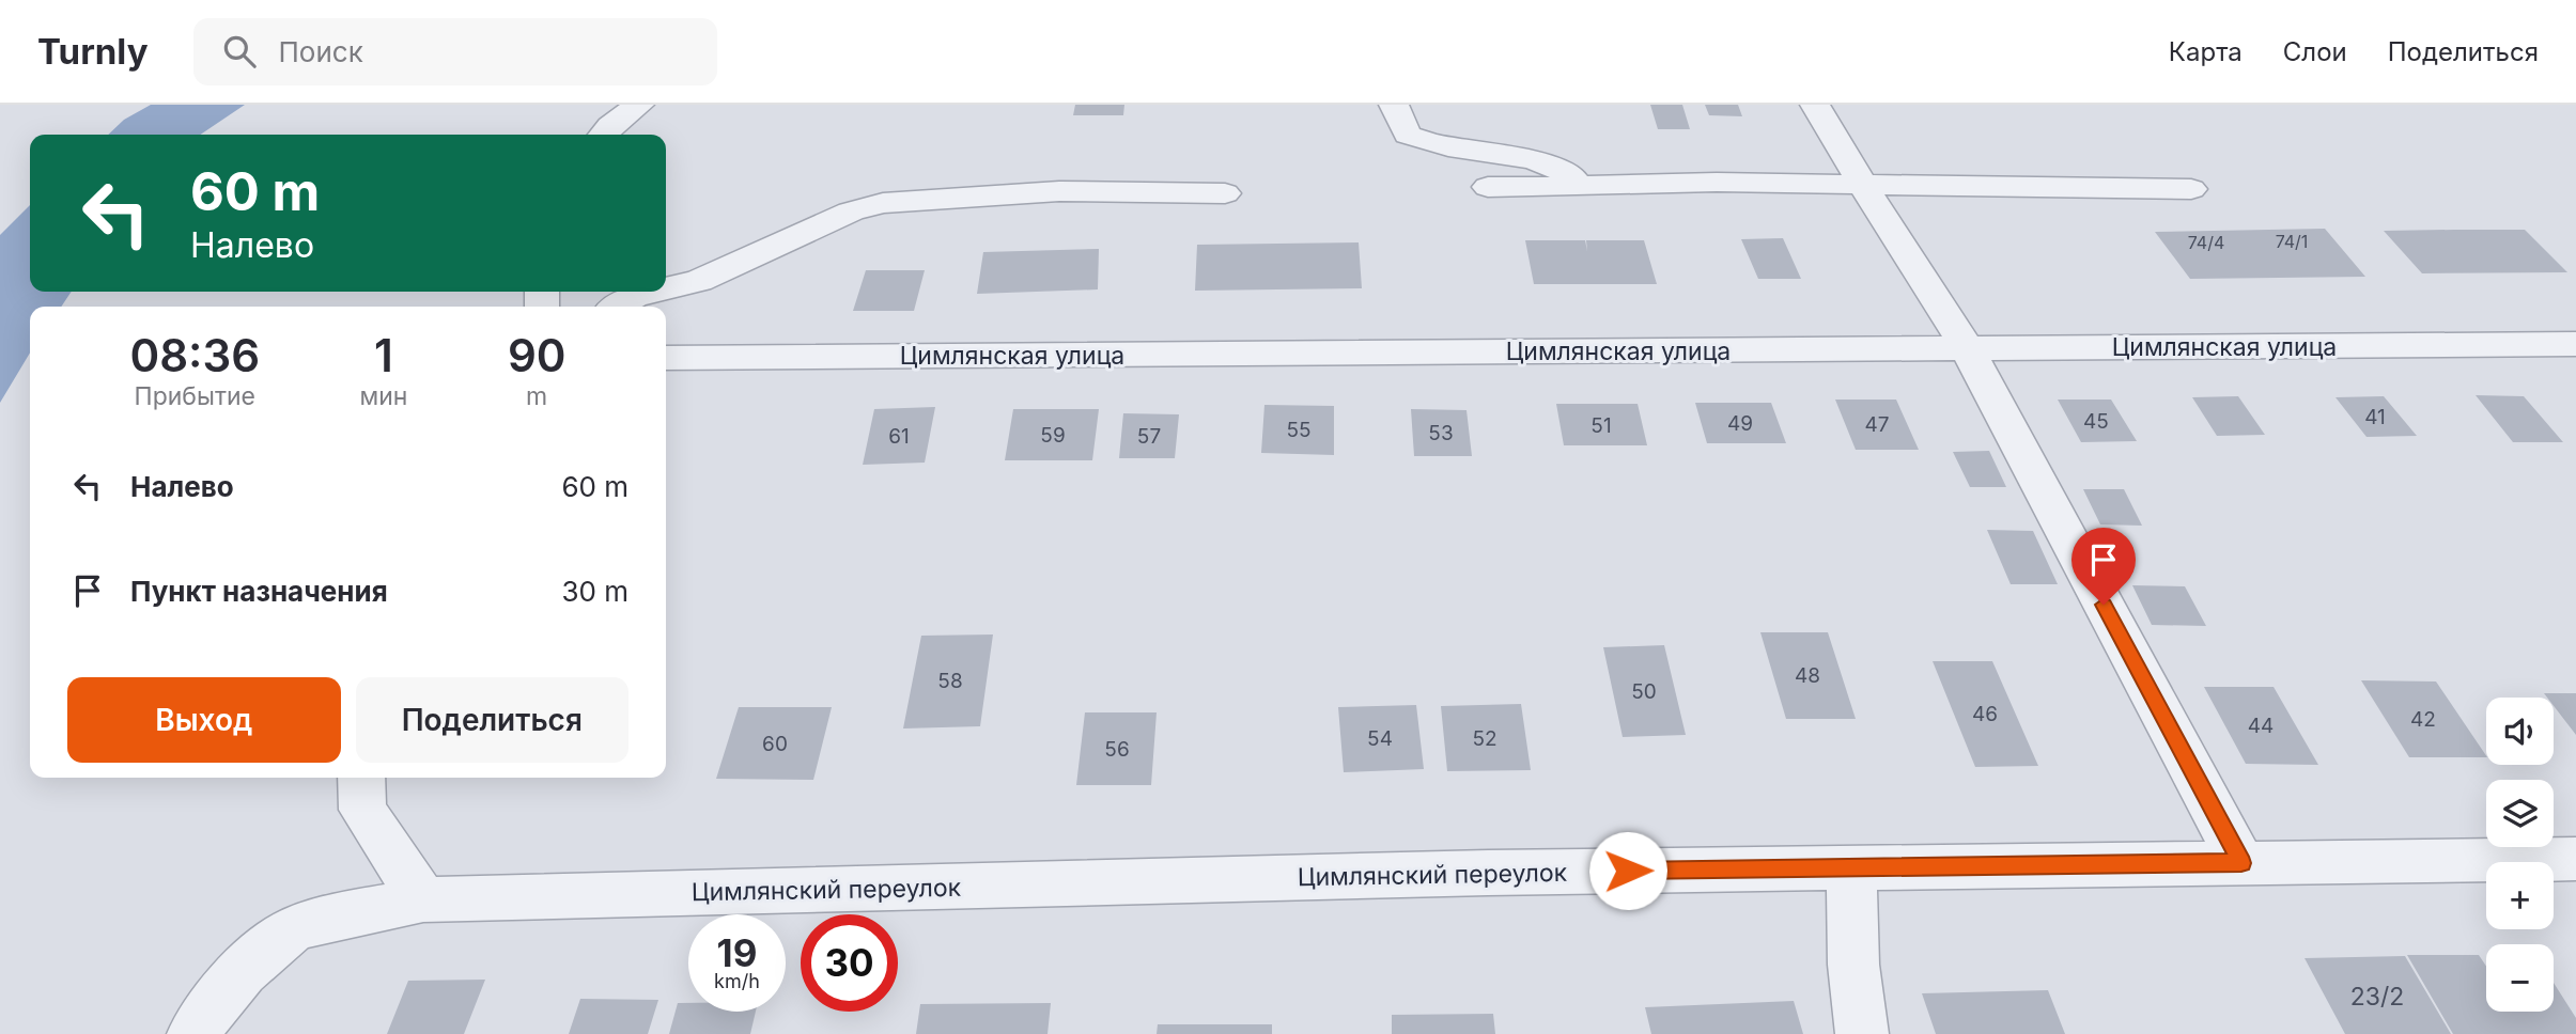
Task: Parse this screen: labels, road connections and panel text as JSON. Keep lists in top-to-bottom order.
{
  "streets": {
    "street": ["Цимлянская улица", "Цимлянский переулок"]
  },
  "house_numbers": [
    "74/1",
    "74/4",
    "41",
    "45",
    "49",
    "47",
    "51",
    "55",
    "53",
    "59",
    "61",
    "57",
    "48",
    "58",
    "50",
    "46",
    "42",
    "44",
    "54",
    "52",
    "60",
    "56",
    "23/2"
  ],
  "page": {
    "header": "Turnly",
    "search": "Поиск",
    "nav": ["Карта", "Слои", "Поделиться"],
    "turn": ["60 m", "Налево"],
    "eta": [
      "08:36",
      "Прибытие",
      "1",
      "мин",
      "90",
      "m"
    ],
    "list": [
      {
        "name": "Налево",
        "value": "60 m"
      },
      {
        "name": "Пункт назначения",
        "value": "30 m"
      }
    ],
    "buttons": ["Выход", "Поделиться"],
    "map_buttons": ["+", "−"],
    "speed": "19 km/h",
    "limit": "30"
  }
}
